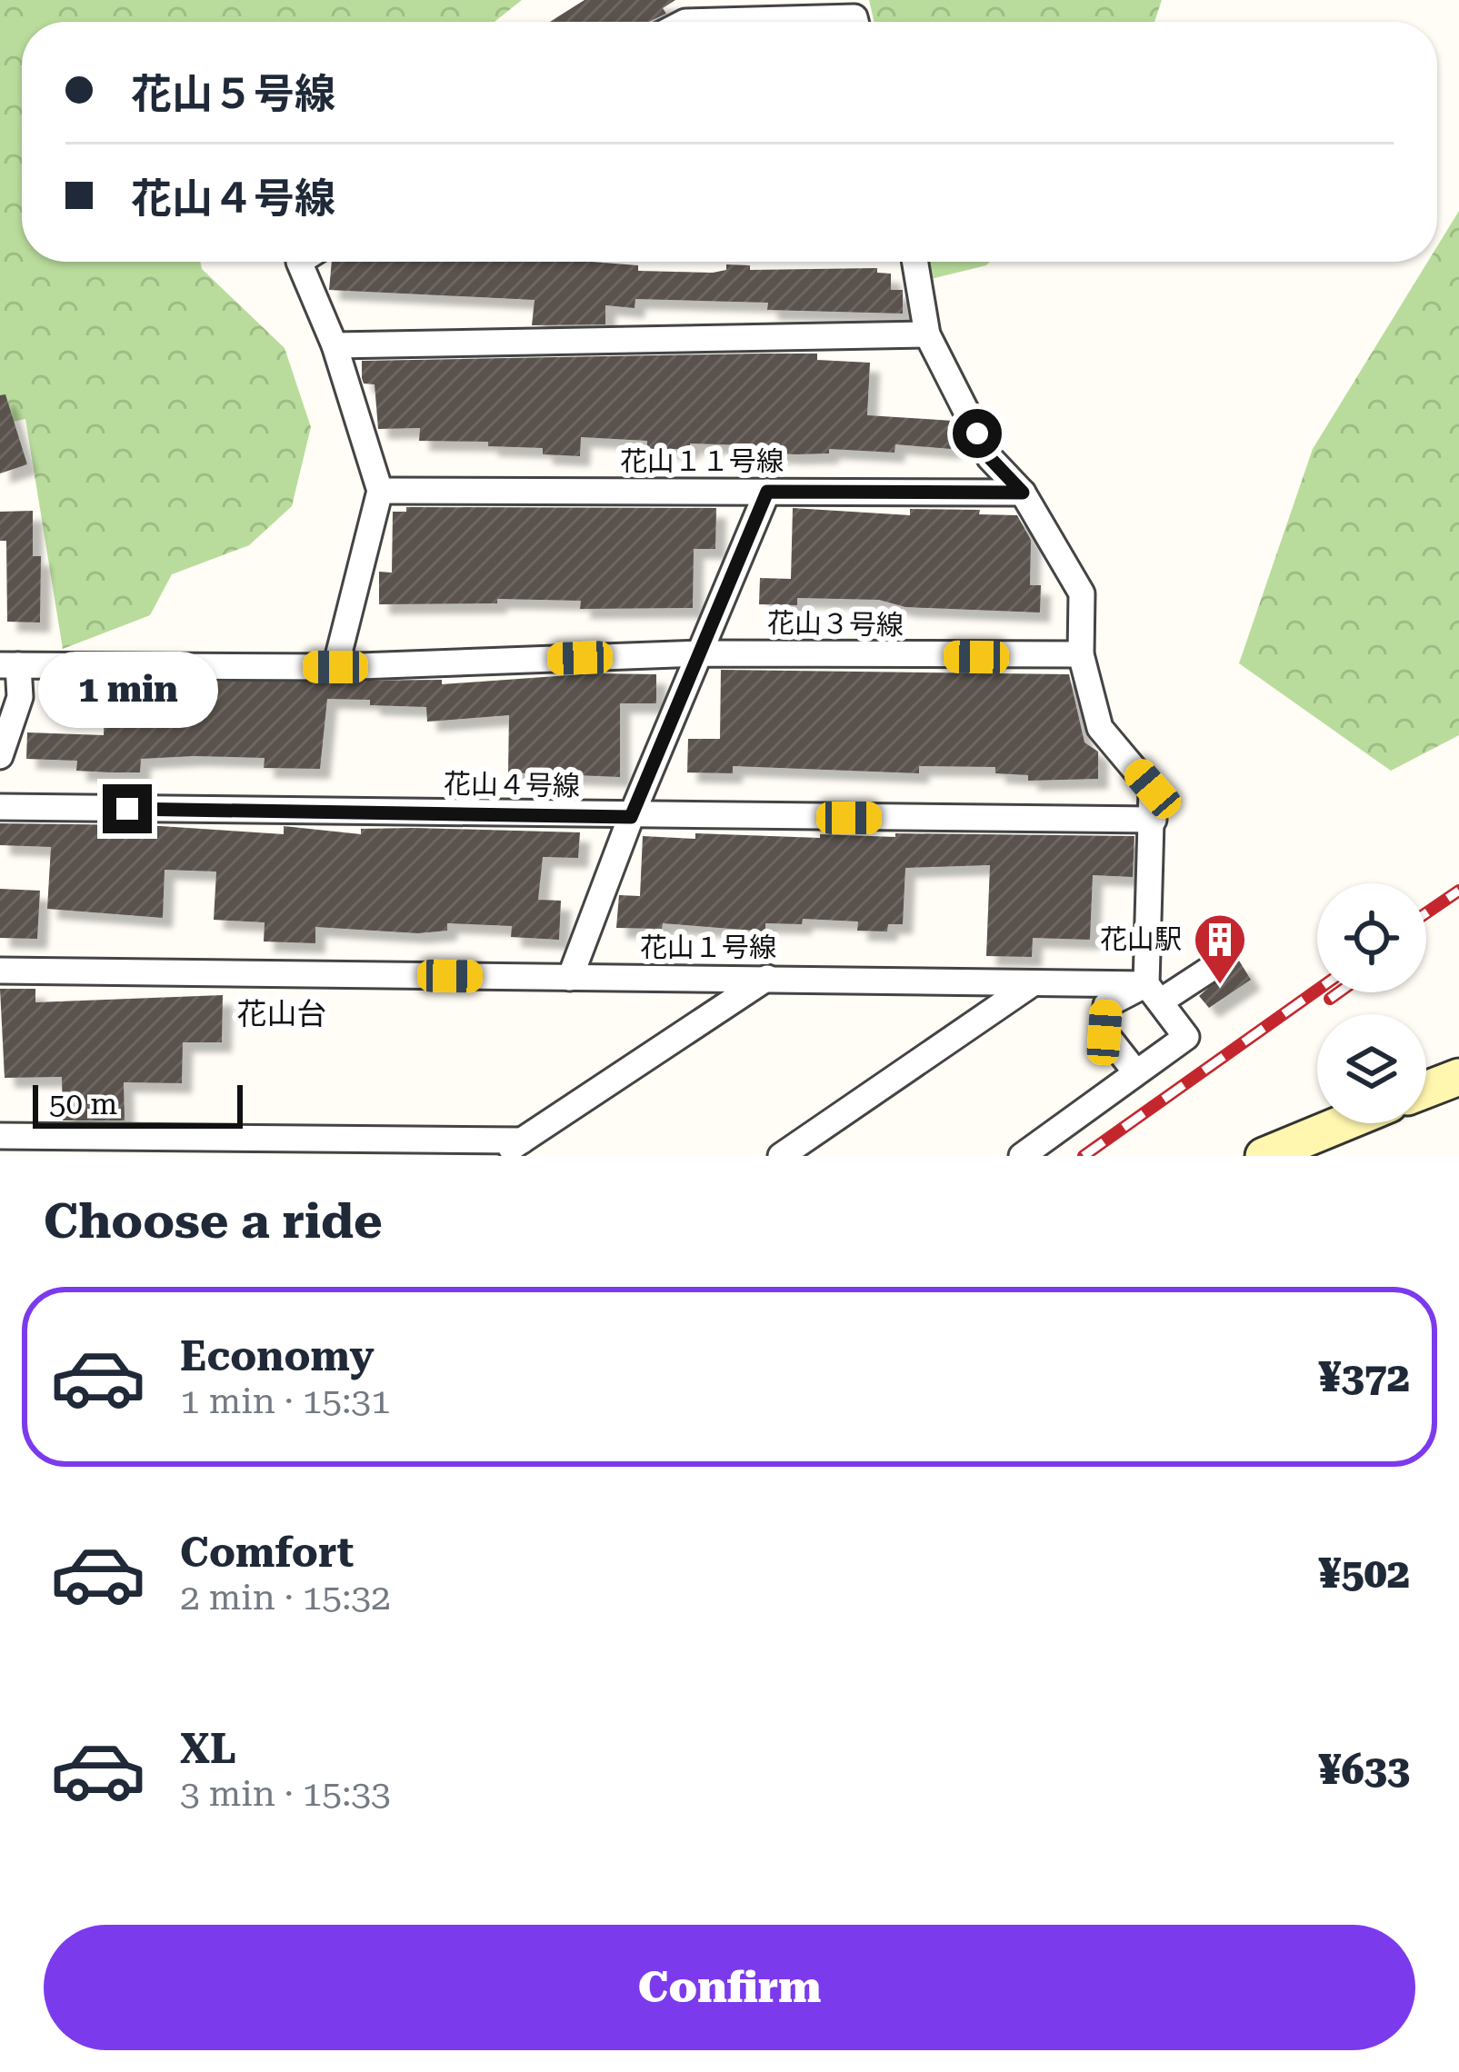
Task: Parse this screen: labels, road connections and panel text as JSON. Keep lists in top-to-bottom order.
{
  "streets": {
    "street": [
      "花山１１号線",
      "花山３号線",
      "花山４号線",
      "花山１号線"
    ]
  },
  "districts": ["花山台"],
  "places": {
    "building": ["花山駅"]
  },
  "scale_bar": "50 m",
  "page": {
    "banner": ["花山５号線", "花山４号線"],
    "bubble": "1 min",
    "scale": "50 m",
    "heading": "Choose a ride",
    "list": [
      {
        "name": "Economy",
        "note": "1 min · 15:31",
        "value": "¥372"
      },
      {
        "name": "Comfort",
        "note": "2 min · 15:32",
        "value": "¥502"
      },
      {
        "name": "XL",
        "note": "3 min · 15:33",
        "value": "¥633"
      }
    ],
    "buttons": "Confirm"
  }
}
